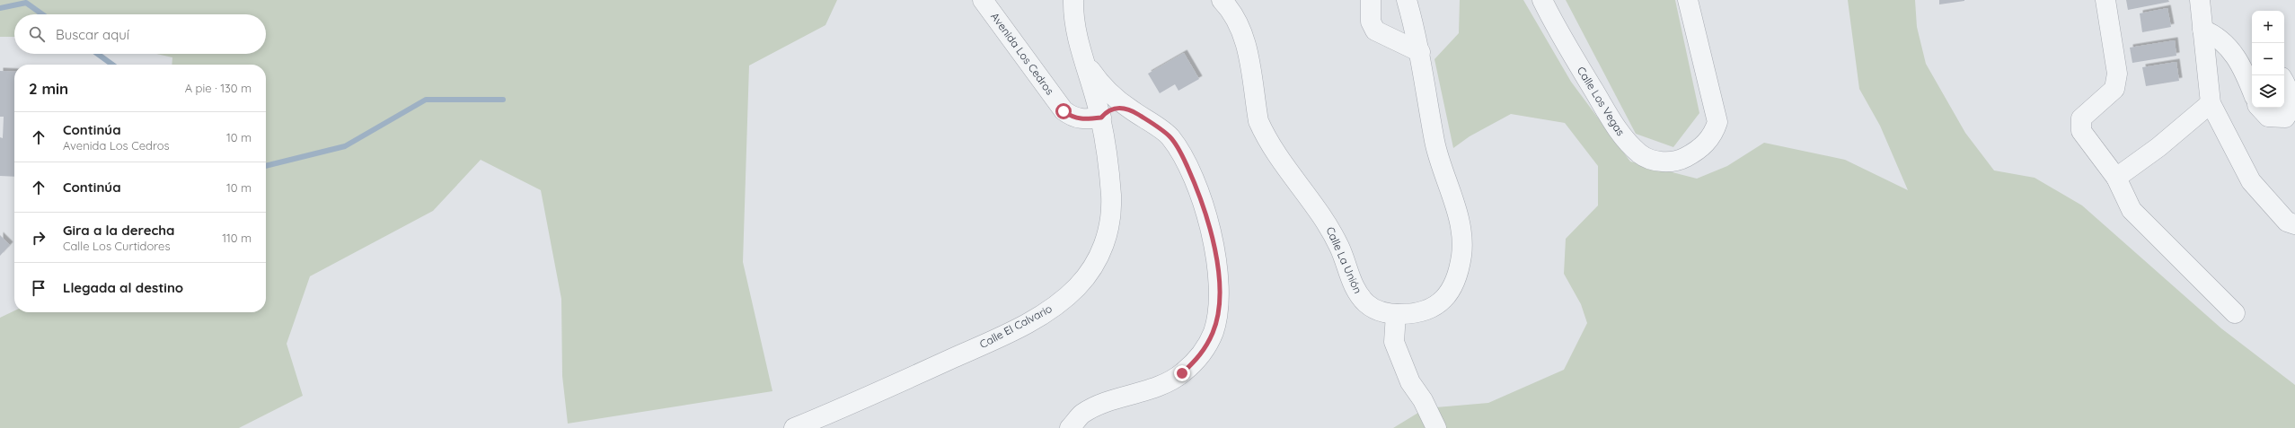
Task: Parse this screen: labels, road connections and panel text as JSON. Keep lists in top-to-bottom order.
{
  "streets": {
    "street": [
      "Avenida Los Cedros",
      "Calle Los Vegas",
      "Calle La Unión",
      "Calle El Calvario"
    ]
  },
  "crossings": [
    ["Avenida Los Cedros", "Calle El Calvario"]
  ],
  "page": {
    "map_buttons": ["+", "−"],
    "search": "Buscar aquí",
    "heading": ["2 min", "A pie · 130 m"],
    "list": [
      ["Continúa", "Avenida Los Cedros", "10 m"],
      ["Continúa", "10 m"],
      ["Gira a la derecha", "Calle Los Curtidores", "110 m"],
      "Llegada al destino"
    ]
  }
}
